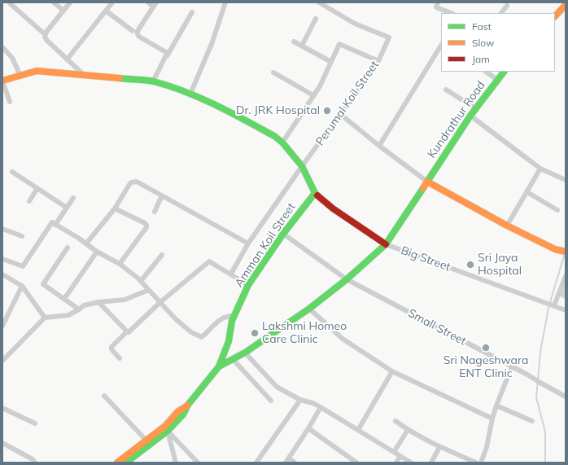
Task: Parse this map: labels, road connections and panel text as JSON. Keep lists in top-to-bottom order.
{
  "streets": {
    "main road": ["Kundrathur Road", "Amman Koil Street"],
    "street": ["Perumal Koil Street", "Big Street", "Small Street"]
  },
  "crossings": [
    ["Kundrathur Road", "Amman Koil Street"],
    ["Kundrathur Road", "Big Street"],
    ["Kundrathur Road", "Small Street"],
    ["Amman Koil Street", "Small Street"]
  ],
  "places": [
    "Dr. JRK Hospital",
    "Sri Jaya Hospital",
    "Lakshmi Homeo Care Clinic",
    "Sri Nageshwara ENT Clinic"
  ],
  "legend": ["Fast", "Slow", "Jam"]
}
